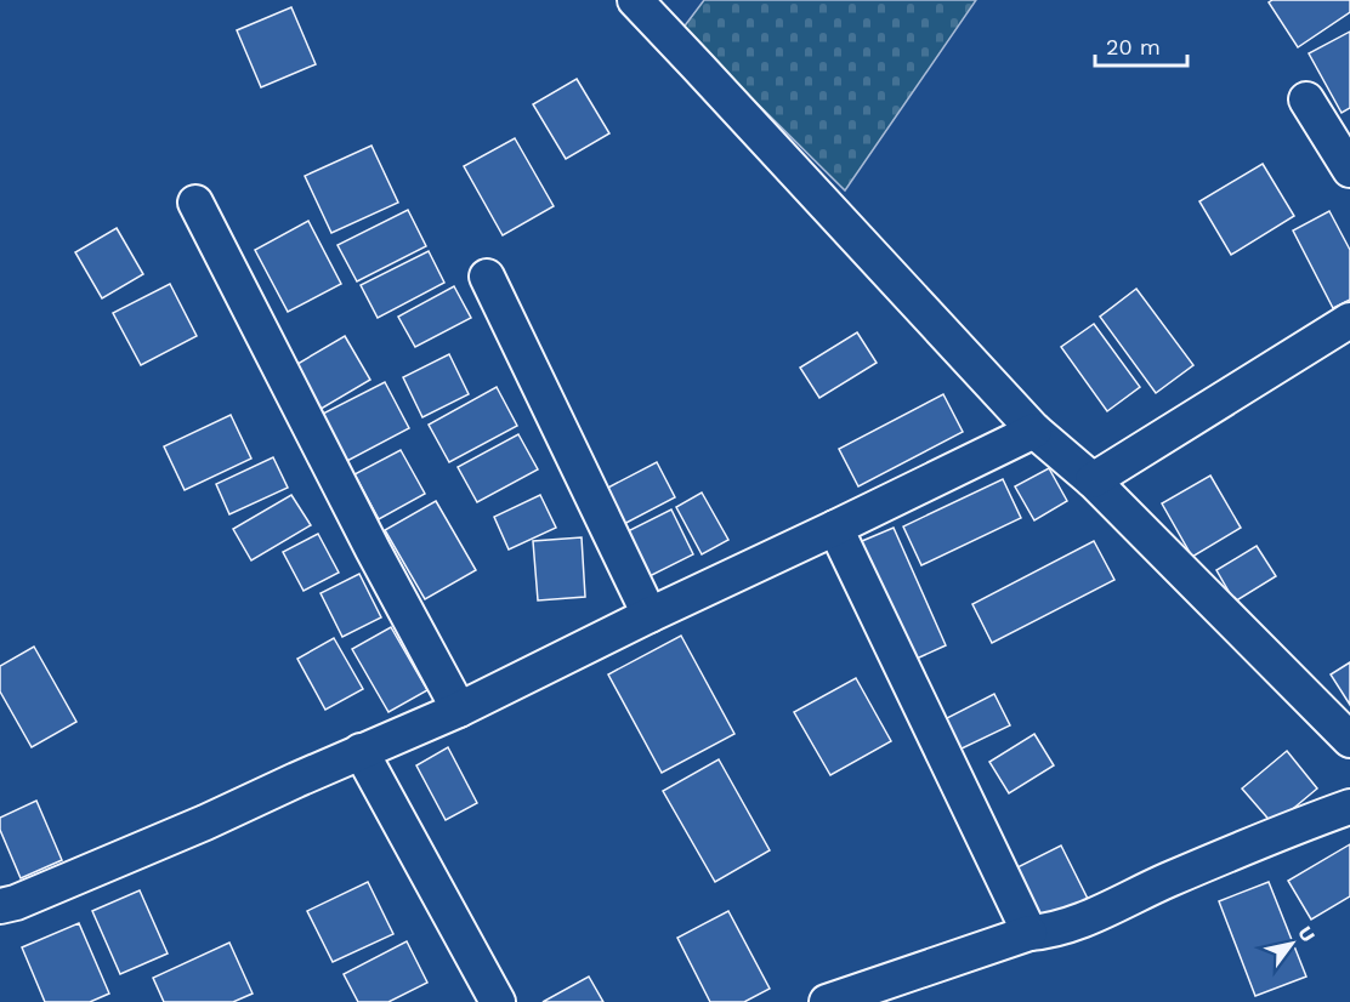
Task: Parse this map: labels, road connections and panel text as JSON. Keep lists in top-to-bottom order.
{
  "scale_bar": "20 m",
  "north": "top right"
}
